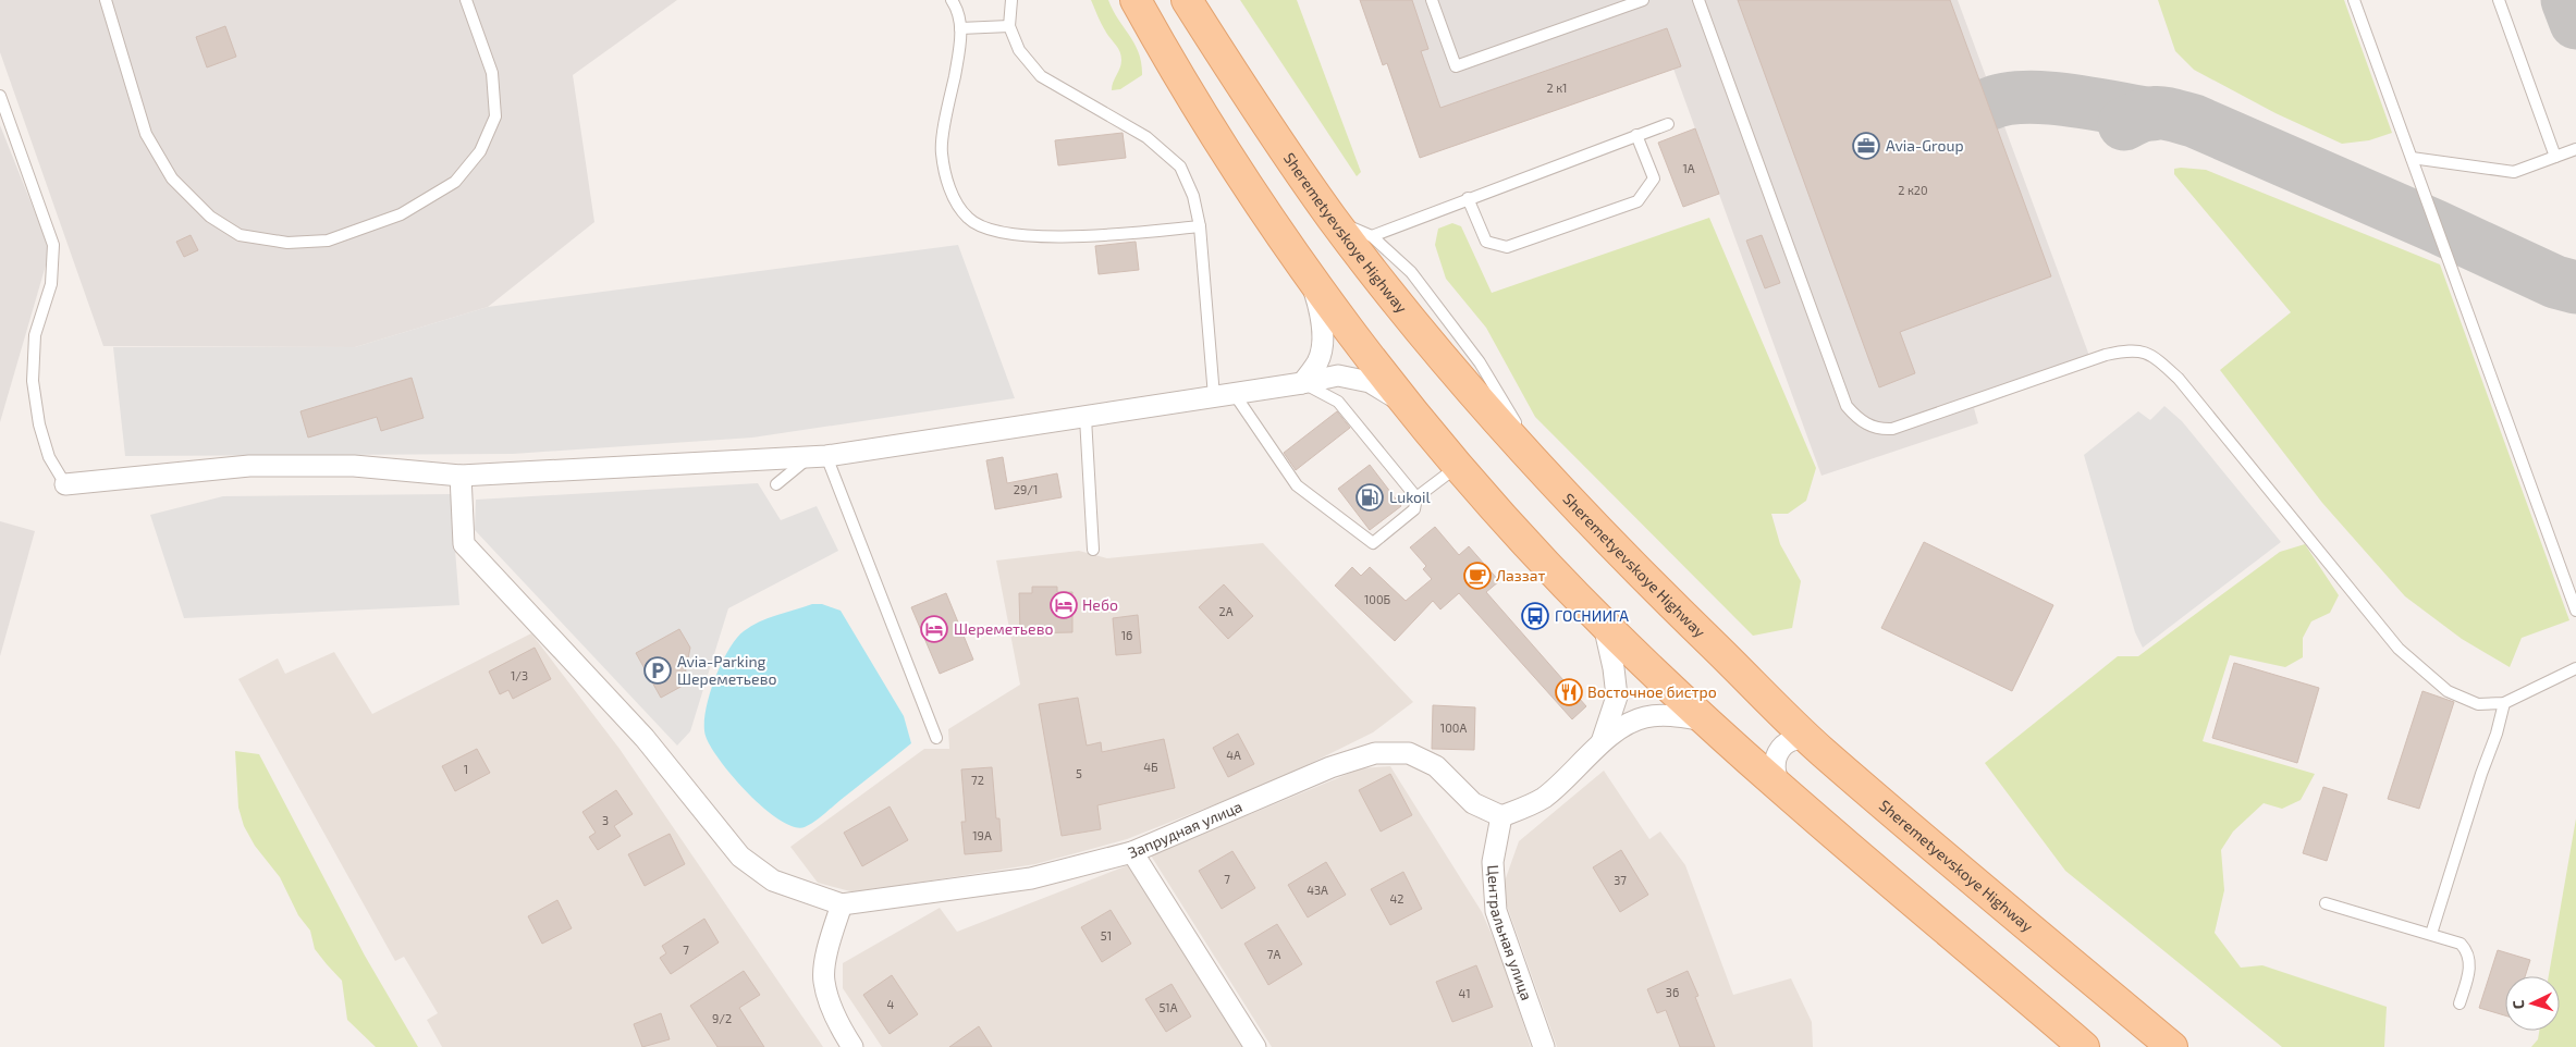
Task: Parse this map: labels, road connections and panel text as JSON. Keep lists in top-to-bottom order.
{
  "streets": {
    "main road": ["Sheremetyevskoye Highway"],
    "street": ["Запрудная улица", "Центральная улица"]
  },
  "crossings": [
    ["Запрудная улица", "Центральная улица"]
  ],
  "places": {
    "office": ["Avia-Group"],
    "fuel station": ["Lukoil"],
    "cafe": ["Лаззат"],
    "hotel": ["Небо", "Шереметьево"],
    "bus stop": ["ГОСНИИГА"],
    "parking": ["Avia-Parking Шереметьево"],
    "restaurant": ["Восточное бистро"]
  },
  "house_numbers": [
    "2 к1",
    "1А",
    "2 к20",
    "29/1",
    "100Б",
    "2А",
    "16",
    "1/3",
    "100А",
    "4А",
    "4Б",
    "1",
    "5",
    "72",
    "3",
    "19А",
    "7",
    "37",
    "43А",
    "42",
    "51",
    "7",
    "7А",
    "36",
    "41",
    "4",
    "51А",
    "9/2"
  ],
  "north": "left"
}
